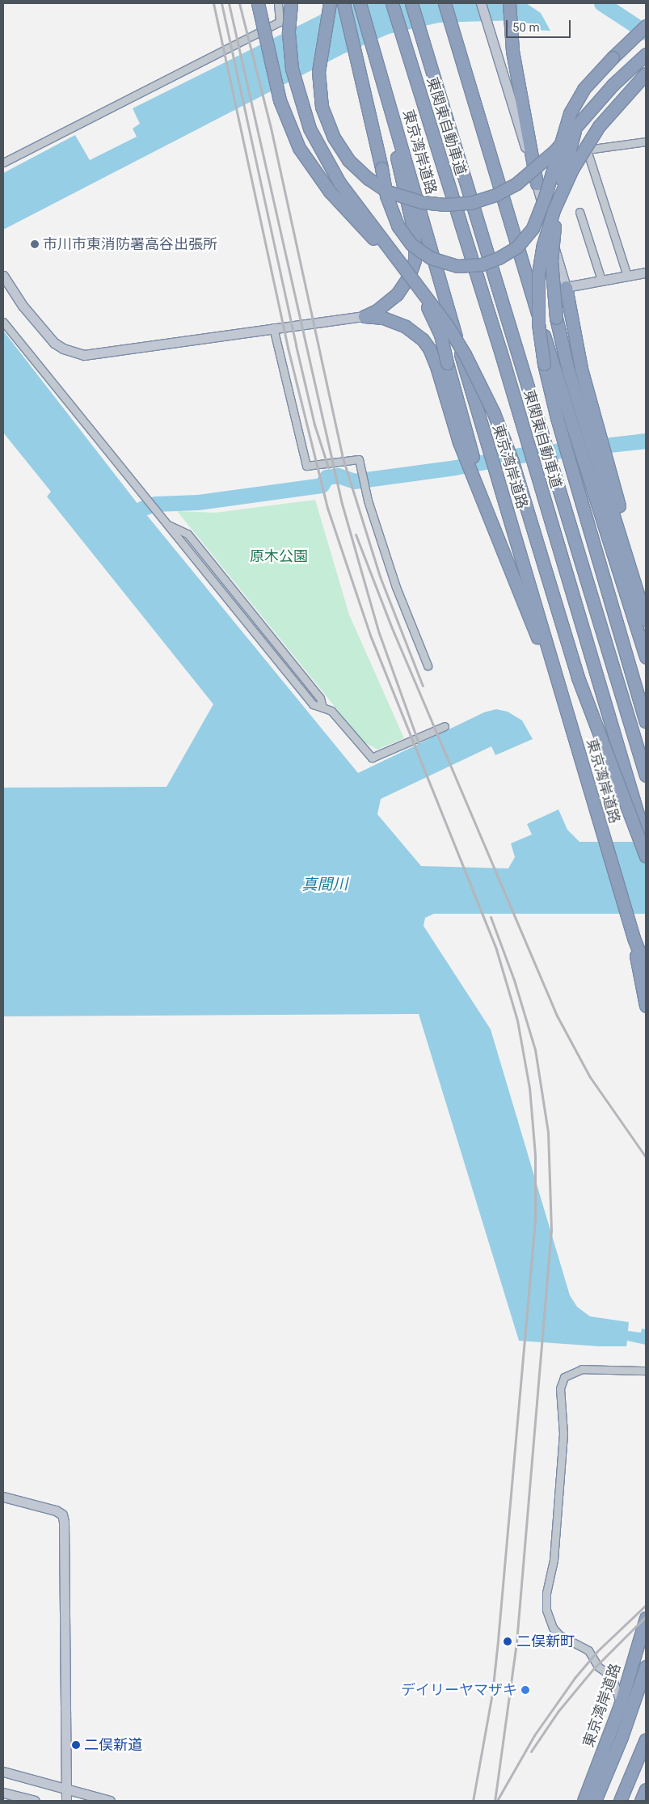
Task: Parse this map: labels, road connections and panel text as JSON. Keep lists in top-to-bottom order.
{
  "streets": {
    "highway": ["東関東自動車道", "東京湾岸道路"]
  },
  "water": ["真間川"],
  "parks": ["原木公園"],
  "places": [
    "市川市東消防署高谷出張所",
    "二俣新町",
    "デイリーヤマザキ",
    "二俣新道"
  ],
  "scale_bar": "50 m"
}
